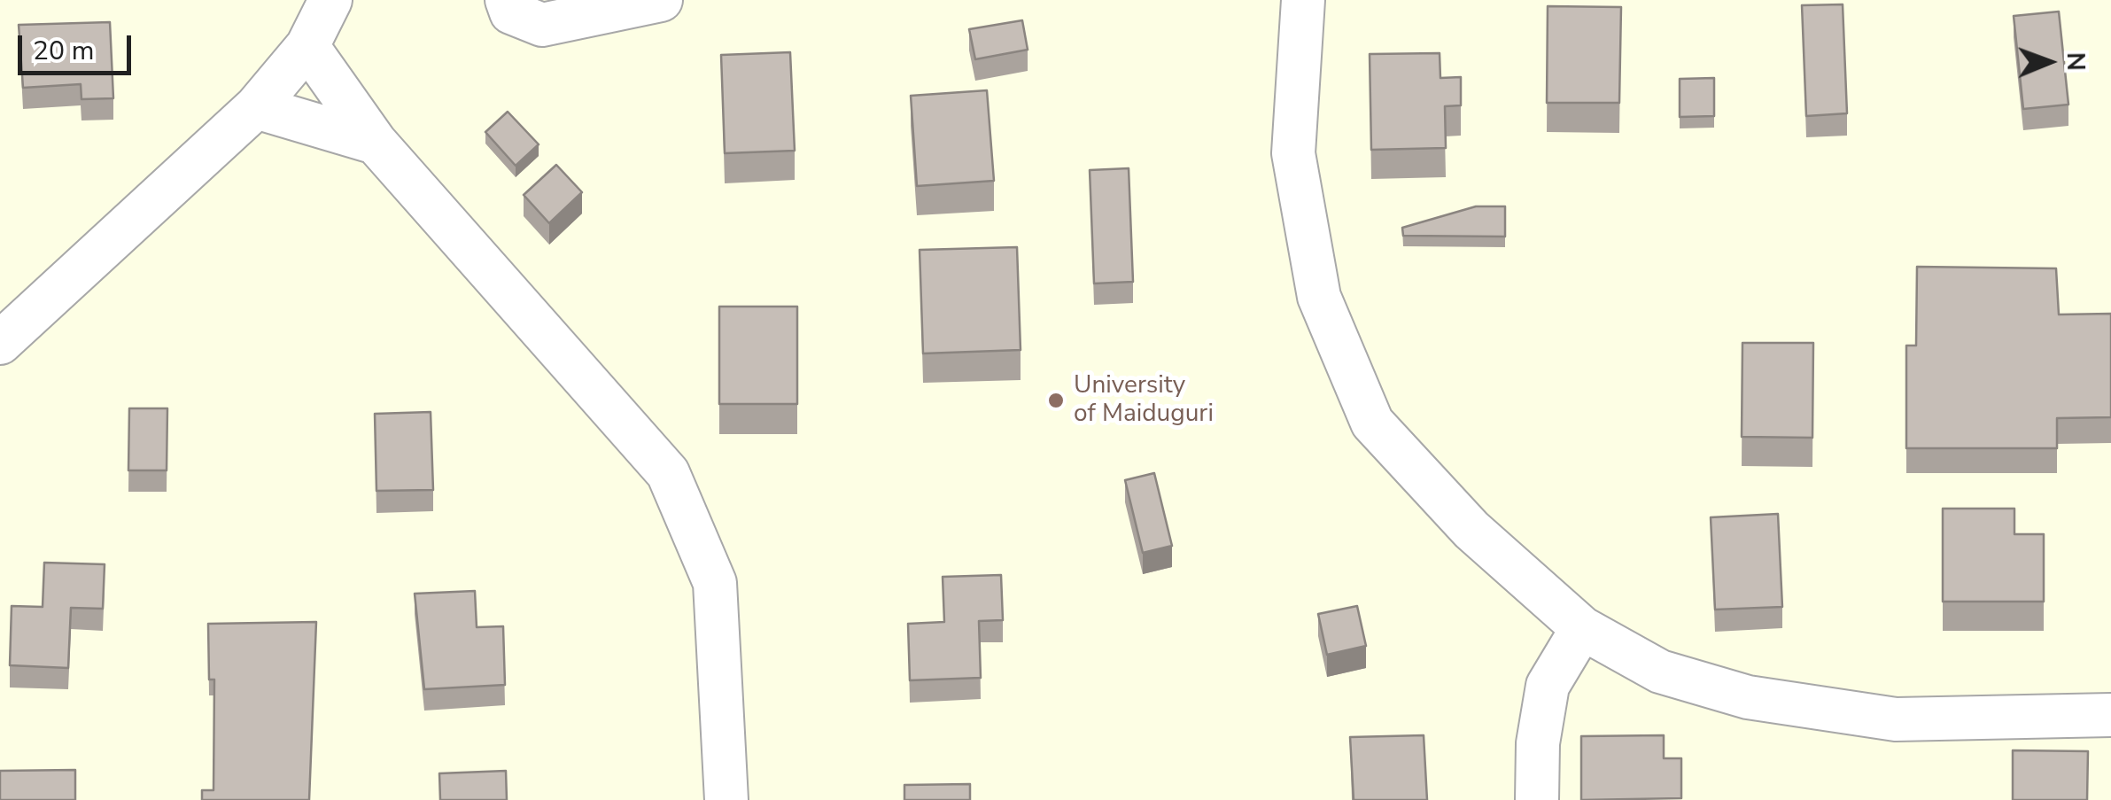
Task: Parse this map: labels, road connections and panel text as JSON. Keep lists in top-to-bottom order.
{
  "places": ["University of Maiduguri"],
  "scale_bar": "20 m",
  "north": "right"
}
